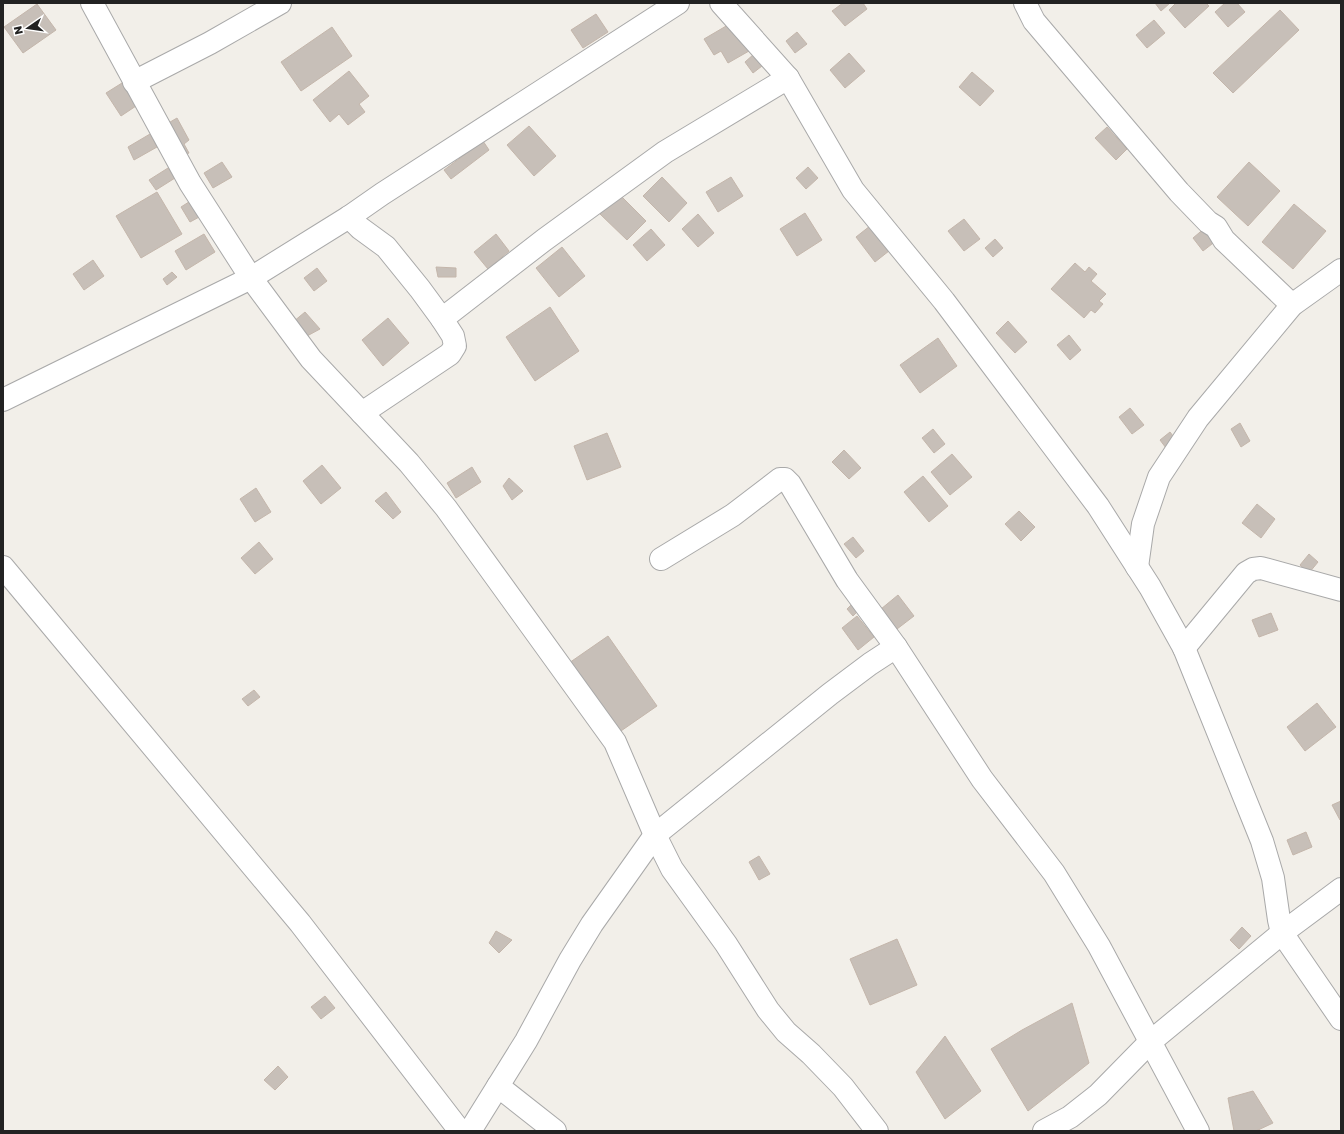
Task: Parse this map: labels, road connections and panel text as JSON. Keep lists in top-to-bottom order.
{
  "north": "left"
}
